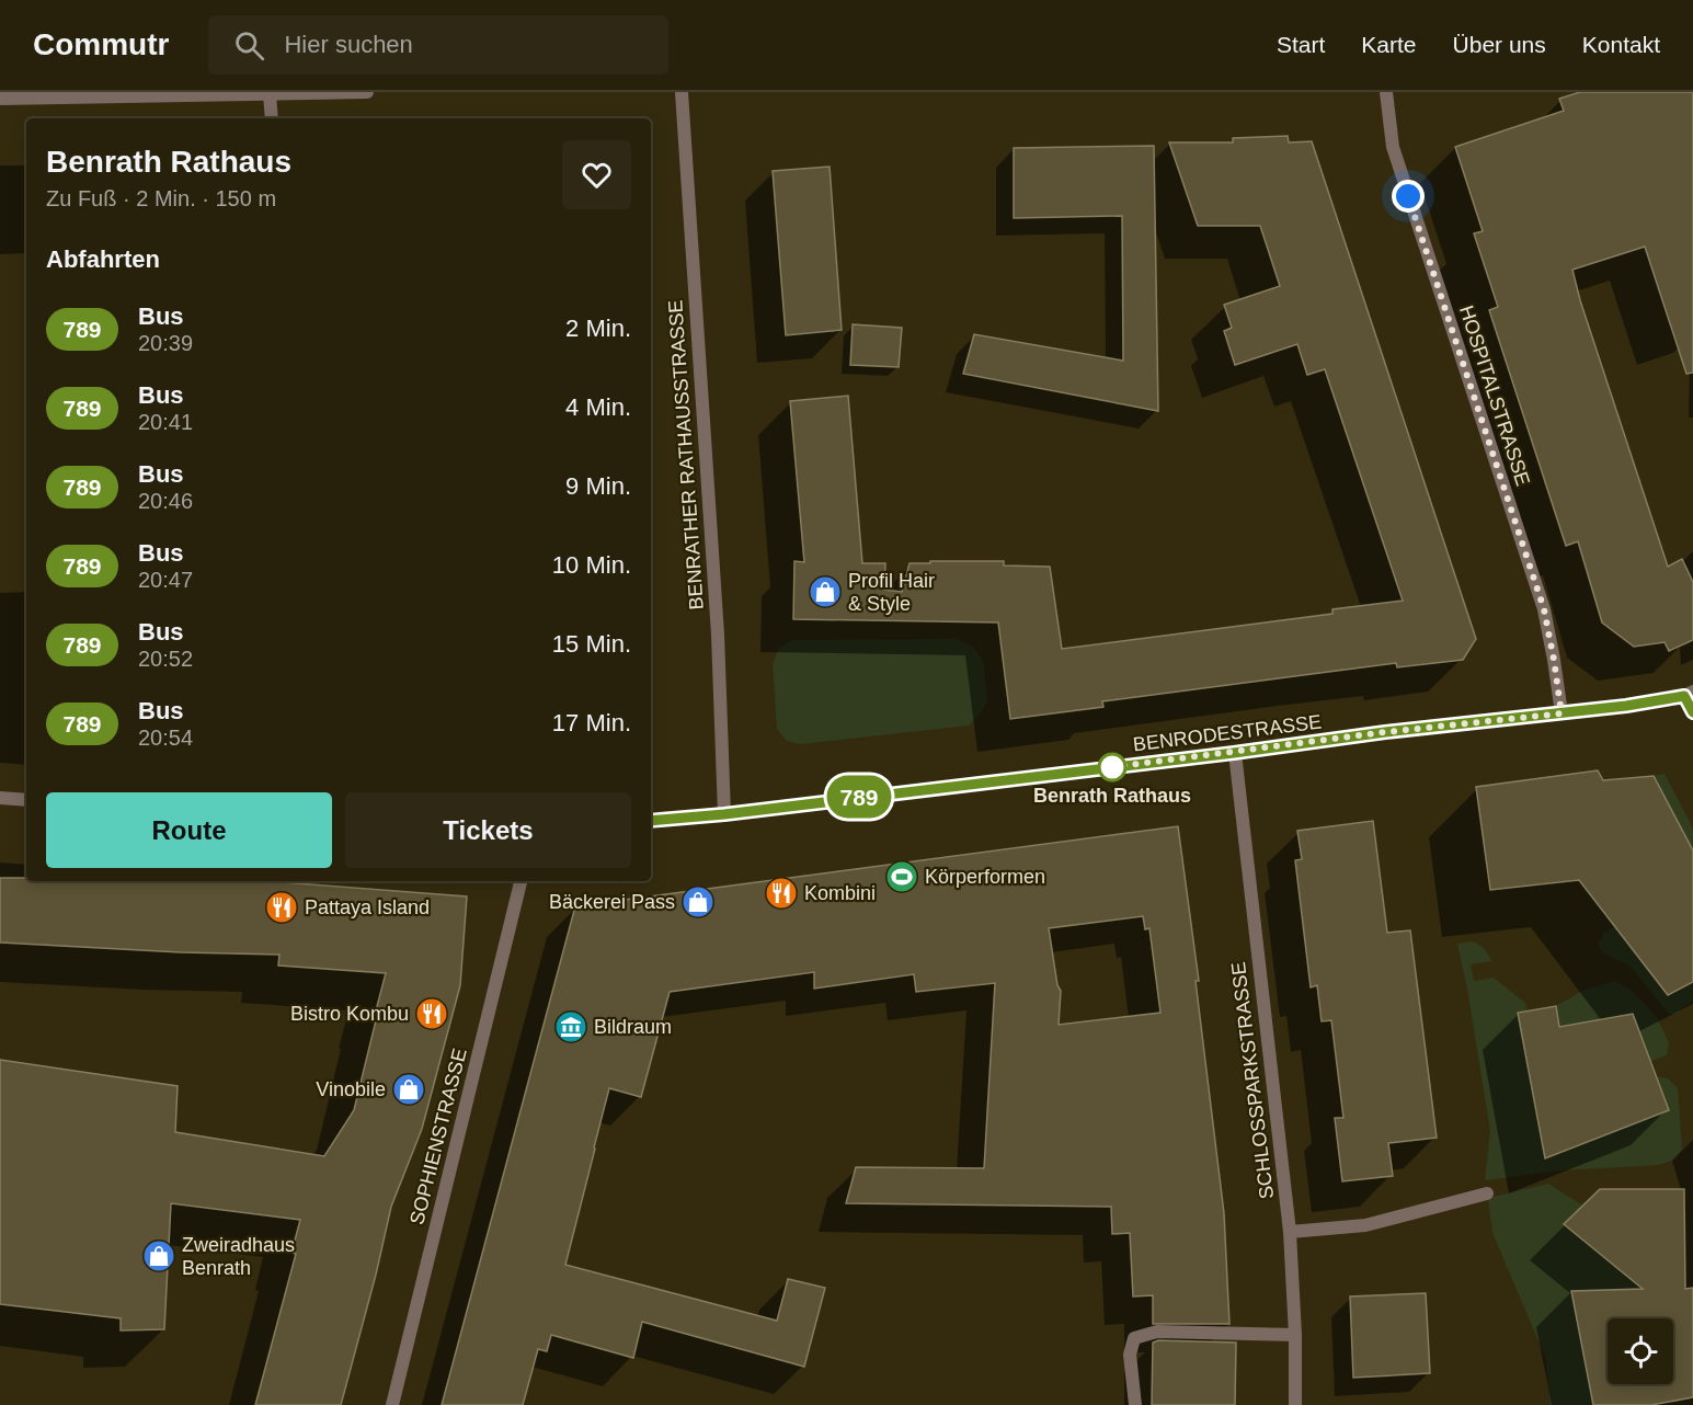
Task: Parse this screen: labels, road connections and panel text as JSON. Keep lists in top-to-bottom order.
{
  "streets": {
    "street": [
      "HOSPITALSTRASSE",
      "BENRATHER RATHAUSSTRASSE",
      "BENRODESTRASSE",
      "SCHLOSSPARKSTRASSE",
      "SOPHIENSTRASSE"
    ]
  },
  "crossings": [
    ["HOSPITALSTRASSE", "BENRODESTRASSE"],
    ["BENRATHER RATHAUSSTRASSE", "BENRODESTRASSE"],
    ["BENRODESTRASSE", "SCHLOSSPARKSTRASSE"]
  ],
  "places": {
    "shop": [
      "Profil Hair & Style",
      "Bäckerei Pass",
      "Vinobile",
      "Zweiradhaus Benrath"
    ],
    "other": ["Benrath Rathaus"],
    "sports": ["Körperformen"],
    "restaurant": ["Kombini", "Pattaya Island", "Bistro Kombu"],
    "museum": ["Bildraum"]
  },
  "lines": ["bus line 789"],
  "page": {
    "header": "Commutr",
    "search": "Hier suchen",
    "nav": [
      "Start",
      "Karte",
      "Über uns",
      "Kontakt"
    ],
    "on_map": "789",
    "heading": [
      ["Benrath Rathaus", "Zu Fuß · 2 Min. · 150 m"],
      "Abfahrten"
    ],
    "list": [
      {
        "mark": "789",
        "name": "Bus",
        "note": "20:39",
        "value": "2 Min."
      },
      {
        "mark": "789",
        "name": "Bus",
        "note": "20:41",
        "value": "4 Min."
      },
      {
        "mark": "789",
        "name": "Bus",
        "note": "20:46",
        "value": "9 Min."
      },
      {
        "mark": "789",
        "name": "Bus",
        "note": "20:47",
        "value": "10 Min."
      },
      {
        "mark": "789",
        "name": "Bus",
        "note": "20:52",
        "value": "15 Min."
      },
      {
        "mark": "789",
        "name": "Bus",
        "note": "20:54",
        "value": "17 Min."
      }
    ],
    "buttons": ["Route", "Tickets"]
  }
}
